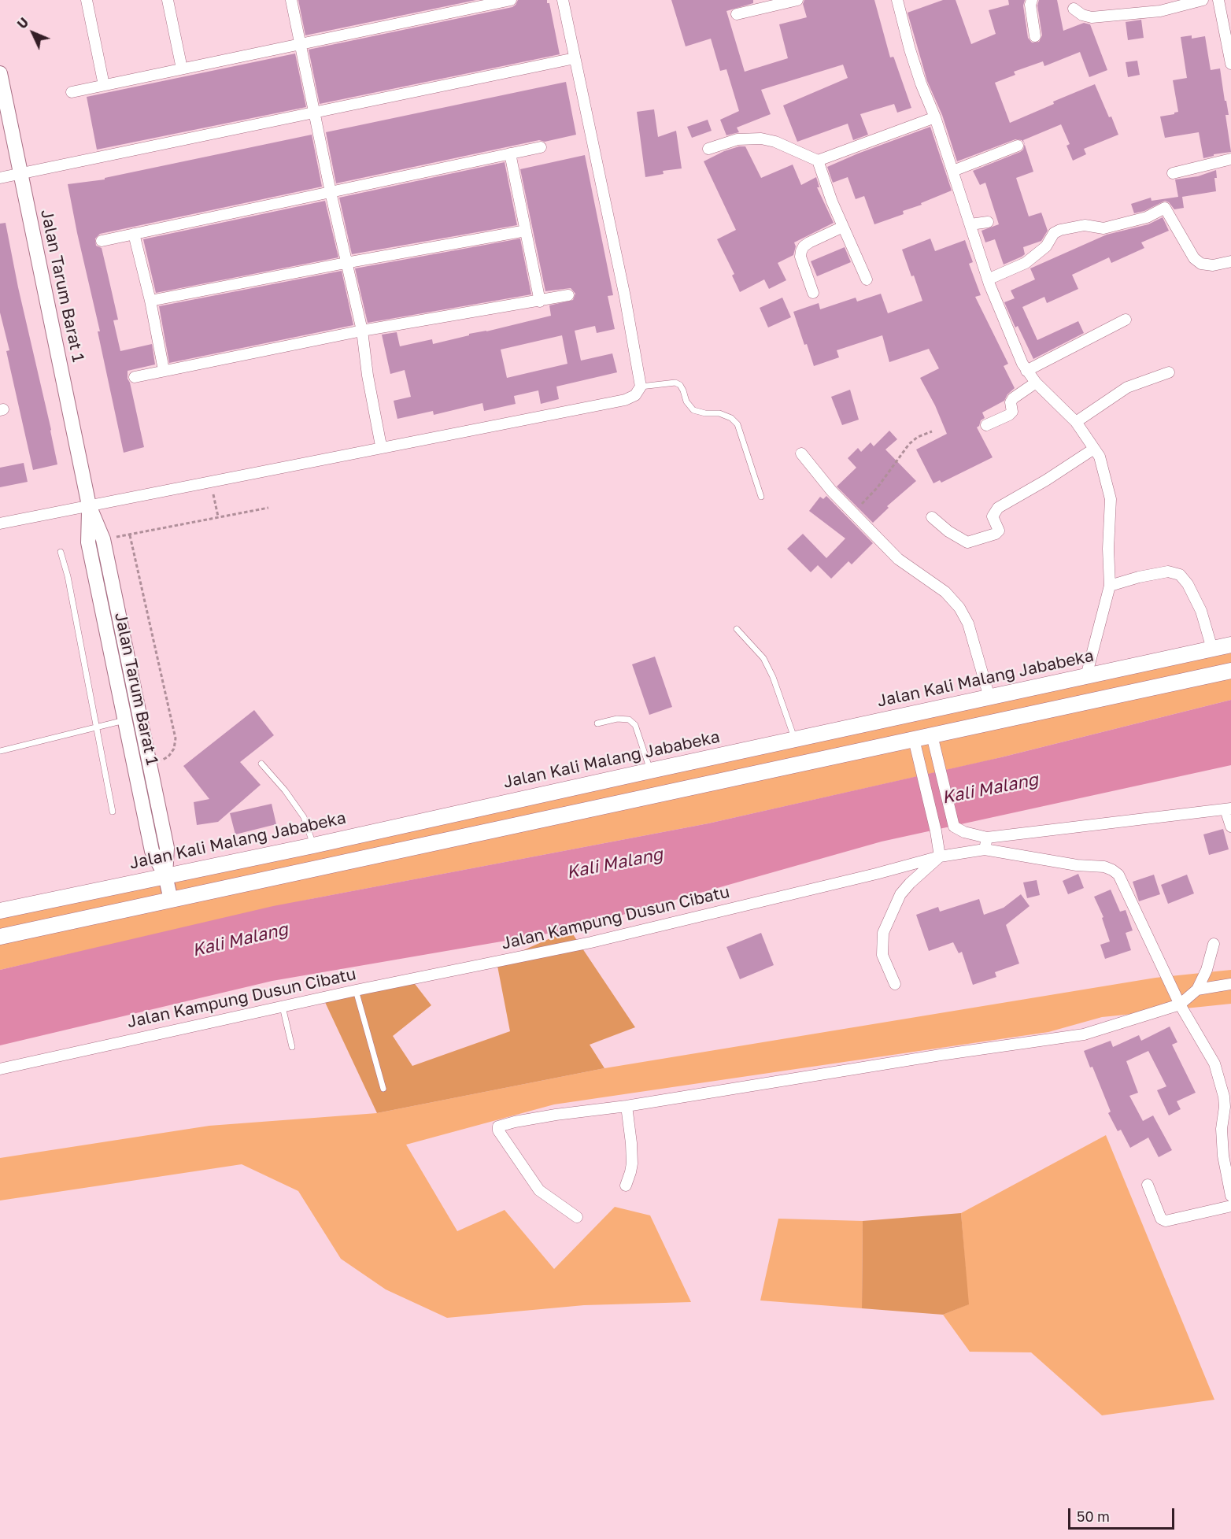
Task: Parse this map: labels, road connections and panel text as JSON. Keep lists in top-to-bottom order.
{
  "streets": {
    "main road": ["Jalan Kali Malang Jababeka"],
    "street": ["Jalan Tarum Barat 1", "Jalan Kampung Dusun Cibatu"]
  },
  "crossings": [
    ["Jalan Tarum Barat 1", "Jalan Kali Malang Jababeka"]
  ],
  "water": ["Kali Malang"],
  "scale_bar": "50 m",
  "north": "top left"
}
